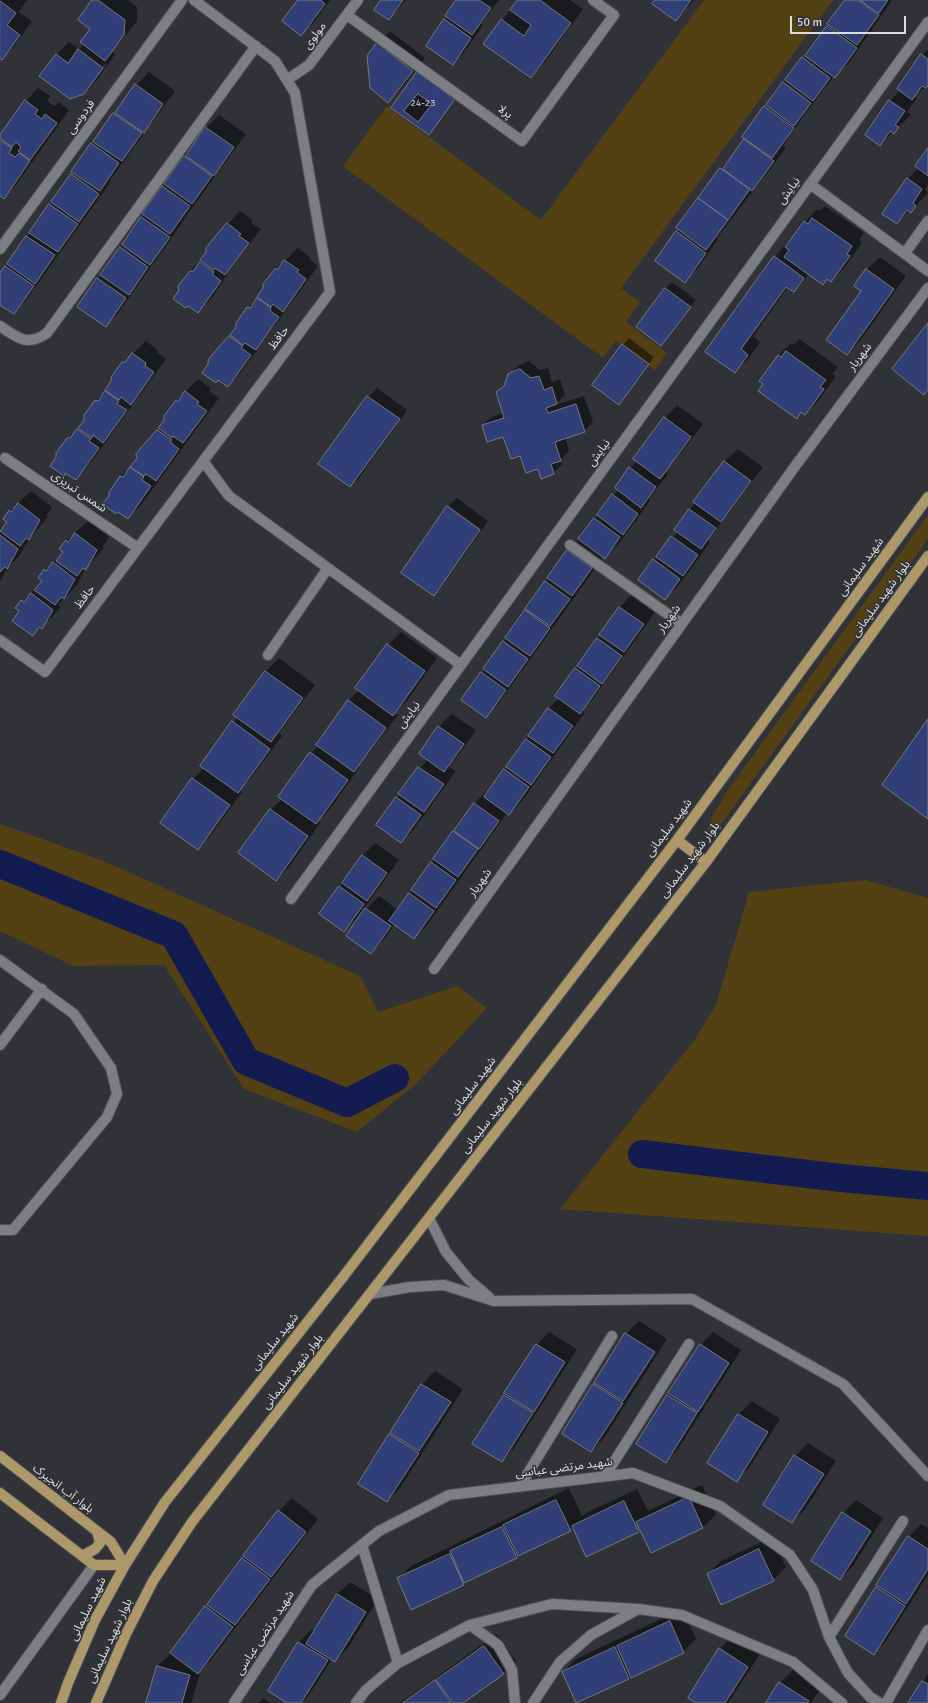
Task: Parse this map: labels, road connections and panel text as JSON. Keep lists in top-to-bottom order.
{
  "streets": {
    "main road": ["شهید سلیمانی", "بلوار شهید سلیمانی", "بلوار آب انجیرک"],
    "street": [
      "مولوی",
      "پرلا",
      "فردوسی",
      "نیایش",
      "حافظ",
      "شهریار",
      "شمس تبریزی",
      "شهید مرتضی عباسی"
    ]
  },
  "crossings": [
    ["مولوی", "پرلا"],
    ["مولوی", "حافظ"],
    ["حافظ", "شمس تبریزی"],
    ["شهید سلیمانی", "بلوار آب انجیرک"]
  ],
  "house_numbers": ["24-23"],
  "scale_bar": "50 m"
}
